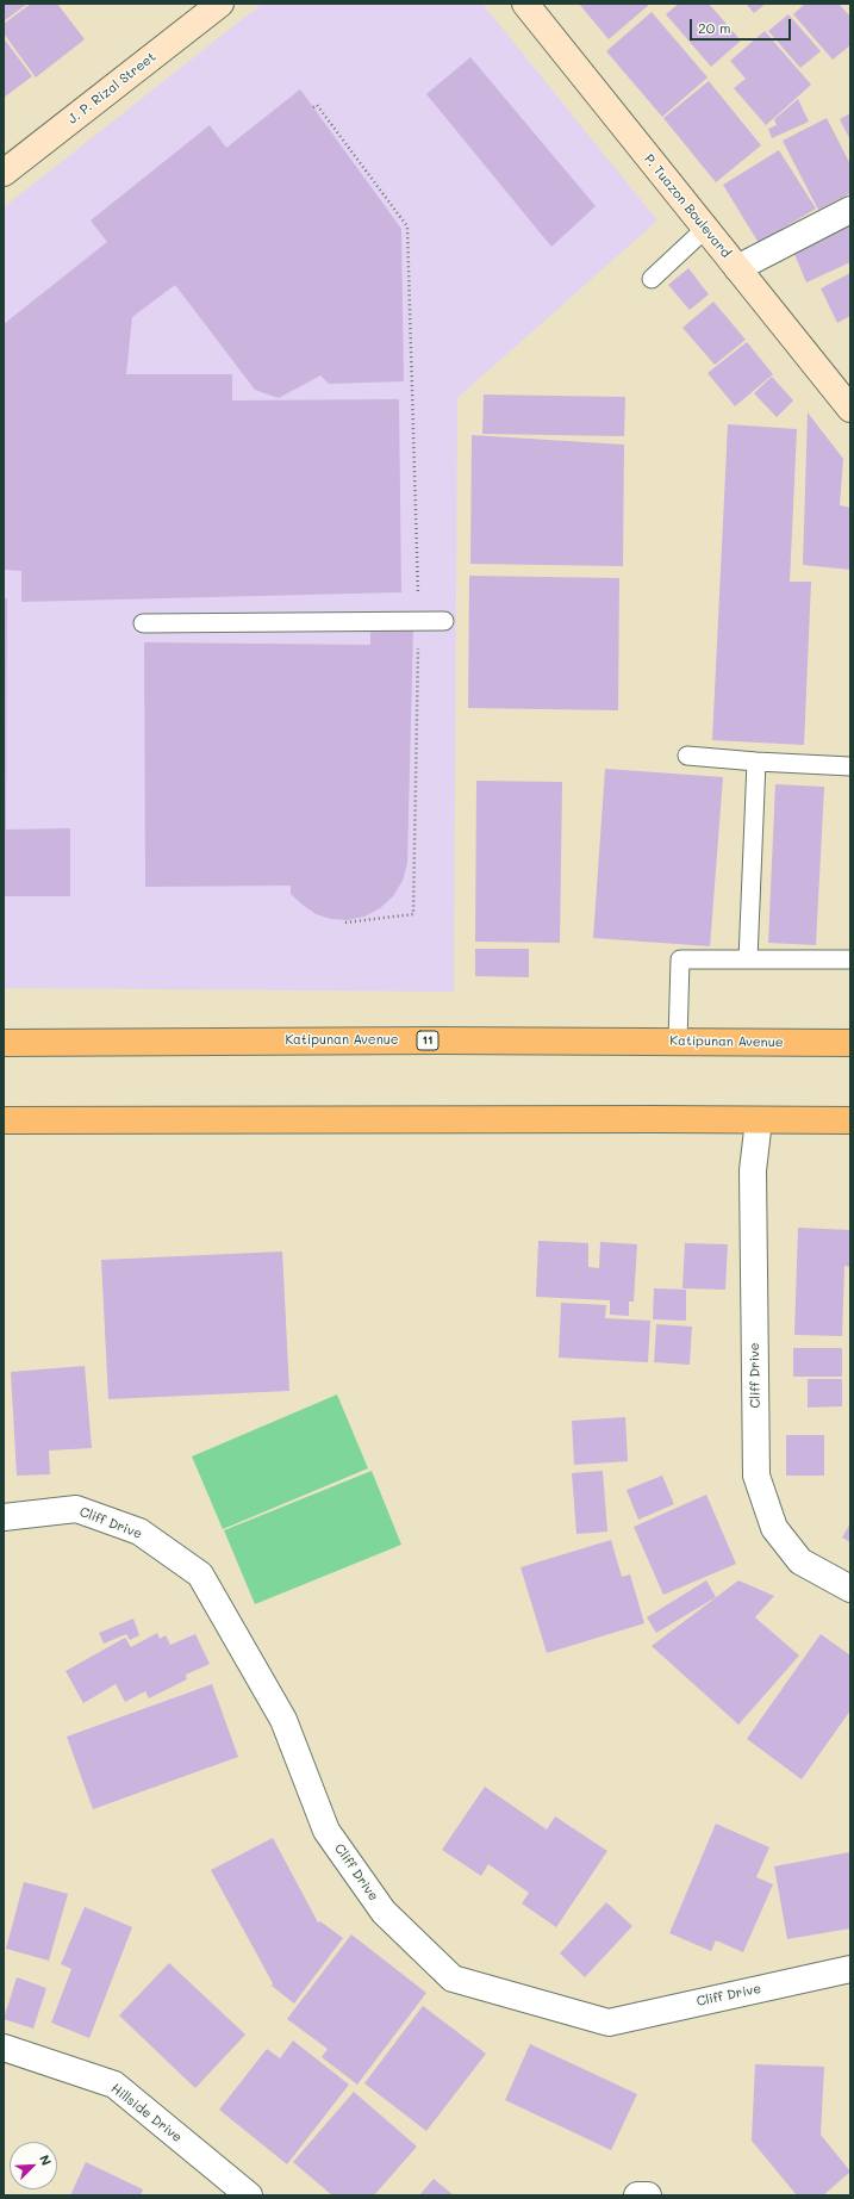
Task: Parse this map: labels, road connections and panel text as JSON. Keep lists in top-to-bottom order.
{
  "streets": {
    "main road": [
      "J. P. Rizal Street",
      "P. Tuazon Boulevard",
      "Katipunan Avenue",
      "11"
    ],
    "street": ["Cliff Drive", "Hillside Drive"]
  },
  "scale_bar": "20 m",
  "north": "top right"
}
